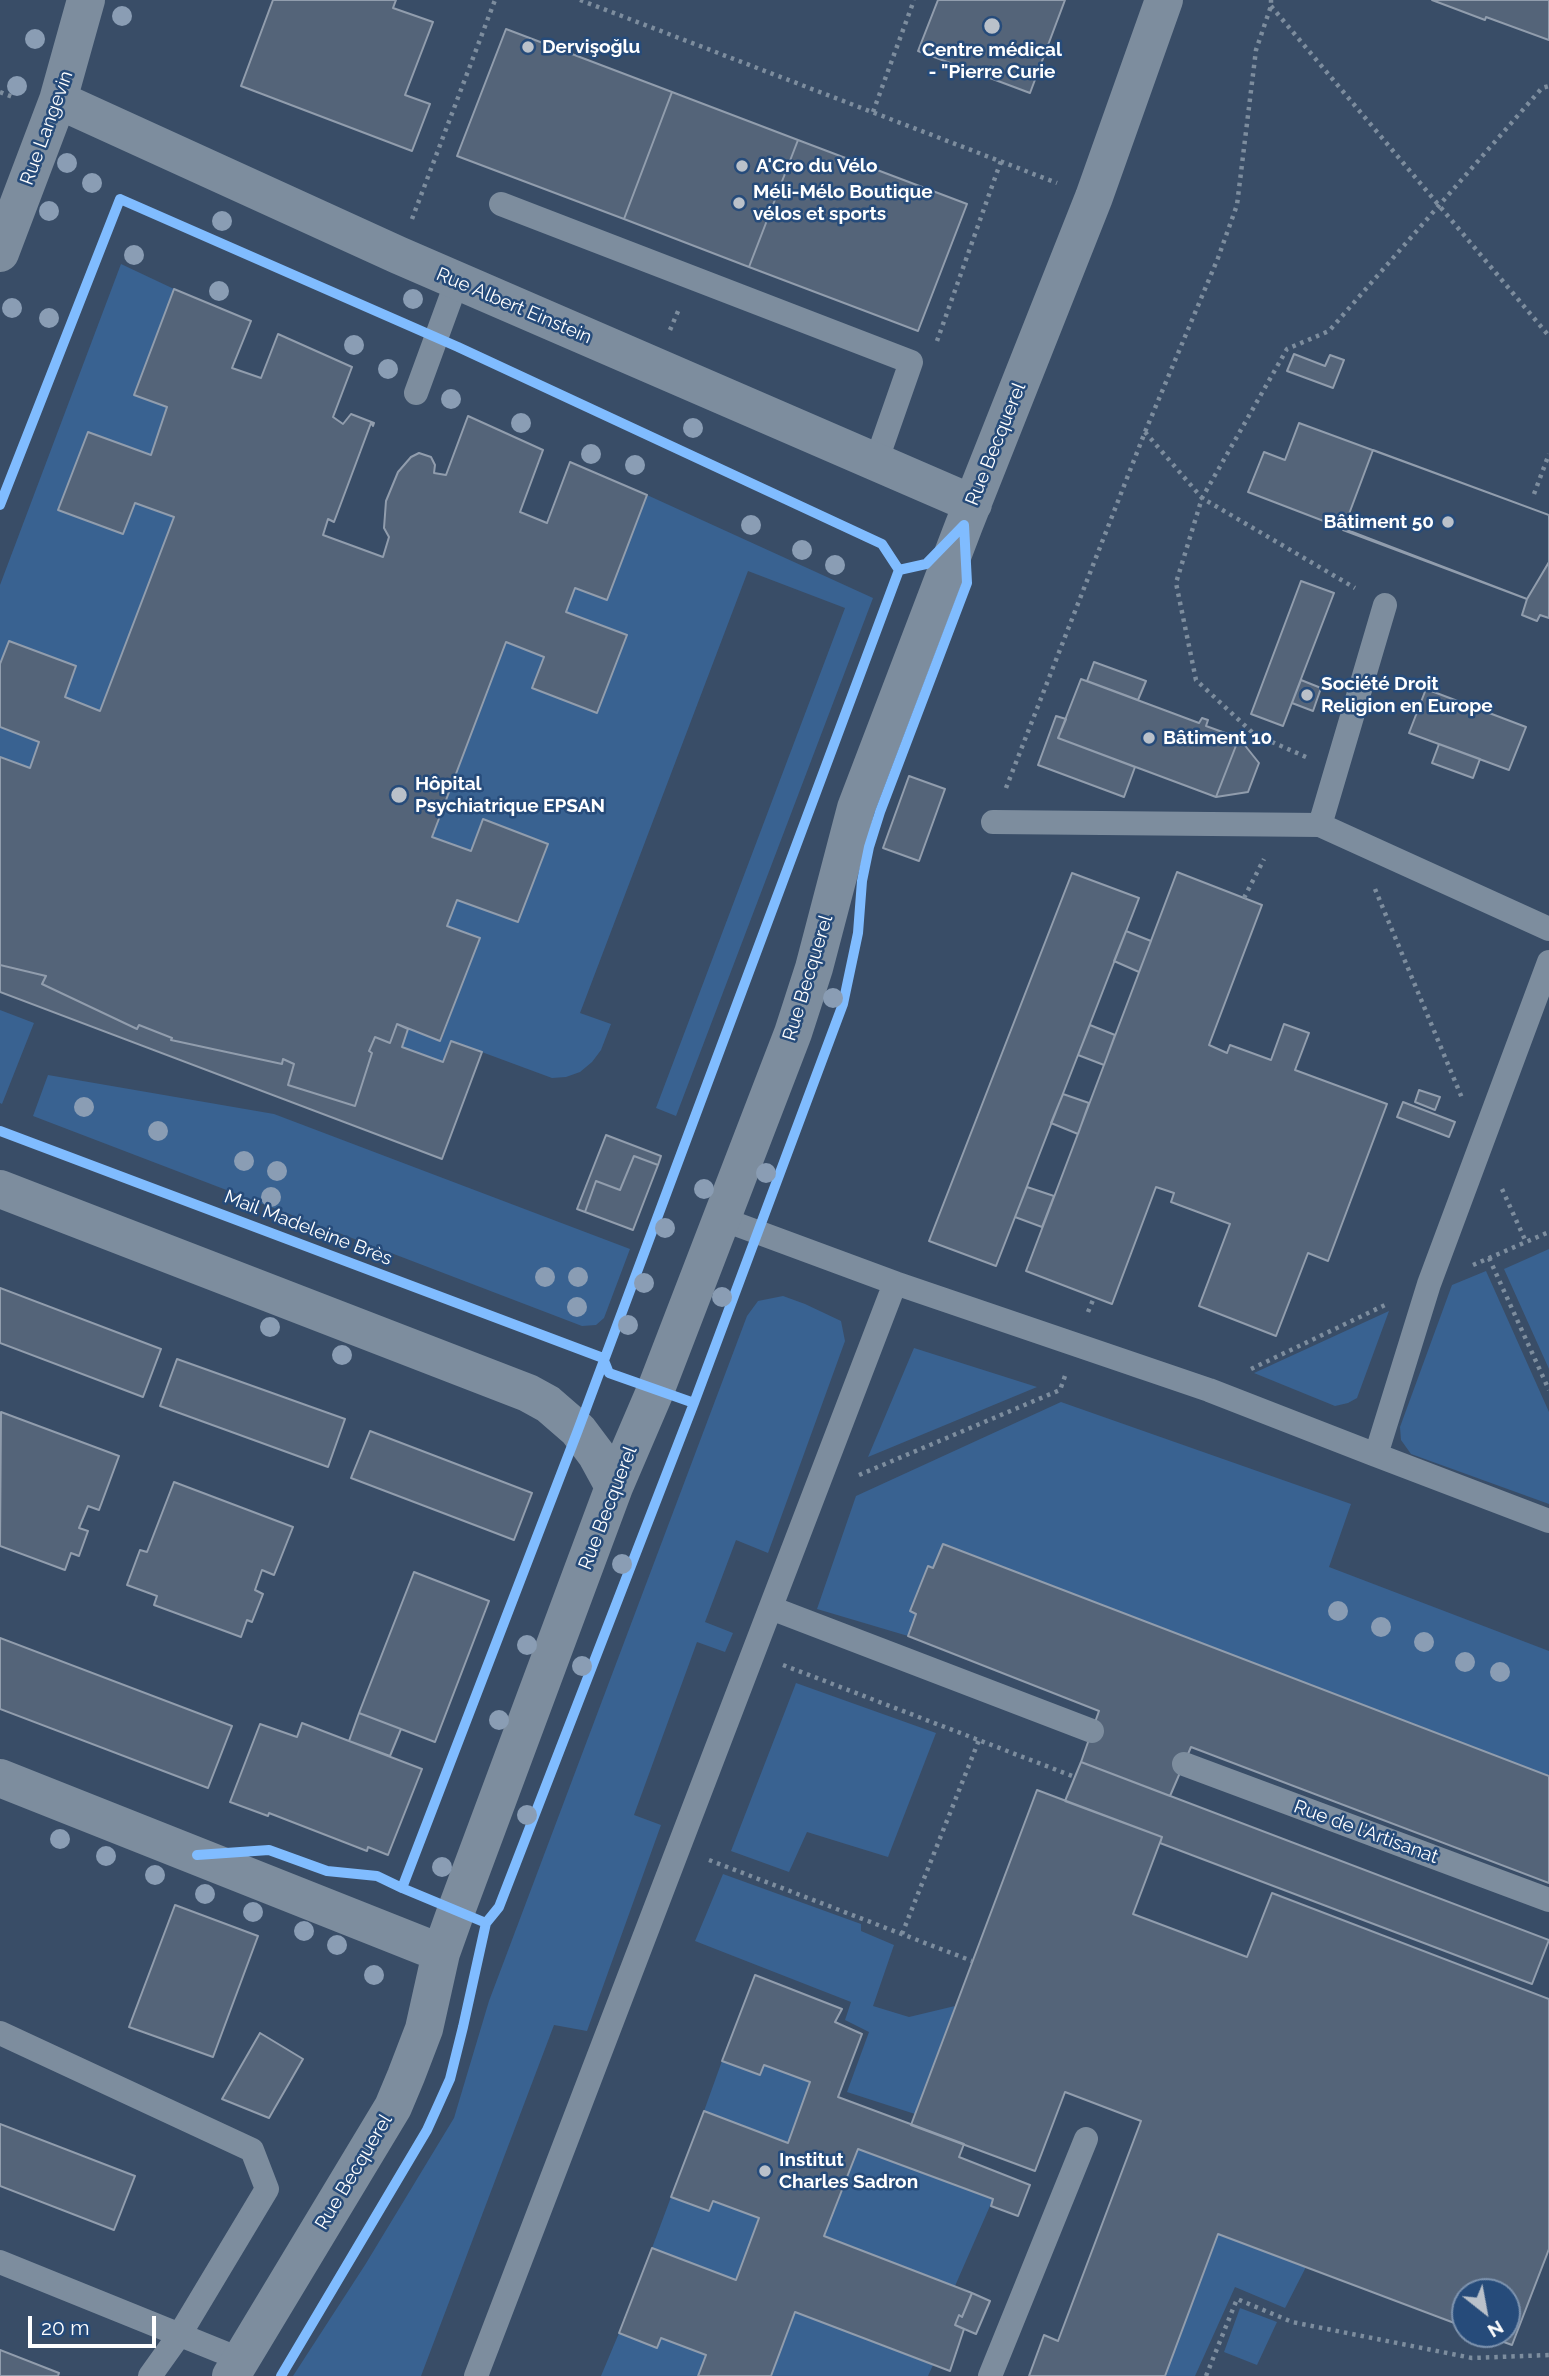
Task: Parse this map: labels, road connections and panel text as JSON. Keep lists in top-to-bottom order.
{
  "streets": {
    "street": ["Rue Langevin", "Rue Albert Einstein", "Rue Becquerel"],
    "lane": ["Rue de l'Artisanat"],
    "cycle path": ["Mail Madeleine Brès"]
  },
  "crossings": [
    ["Rue Langevin", "Rue Albert Einstein"],
    ["Rue Albert Einstein", "Rue Becquerel"]
  ],
  "places": [
    "Centre médical - \"Pierre Curie",
    "Dervişoğlu",
    "A'Cro du Vélo",
    "Méli-Mélo Boutique vélos et sports",
    "Bâtiment 50",
    "Société Droit Religion en Europe",
    "Bâtiment 10",
    "Hôpital Psychiatrique EPSAN",
    "Institut Charles Sadron"
  ],
  "scale_bar": "20 m",
  "north": "bottom right"
}
